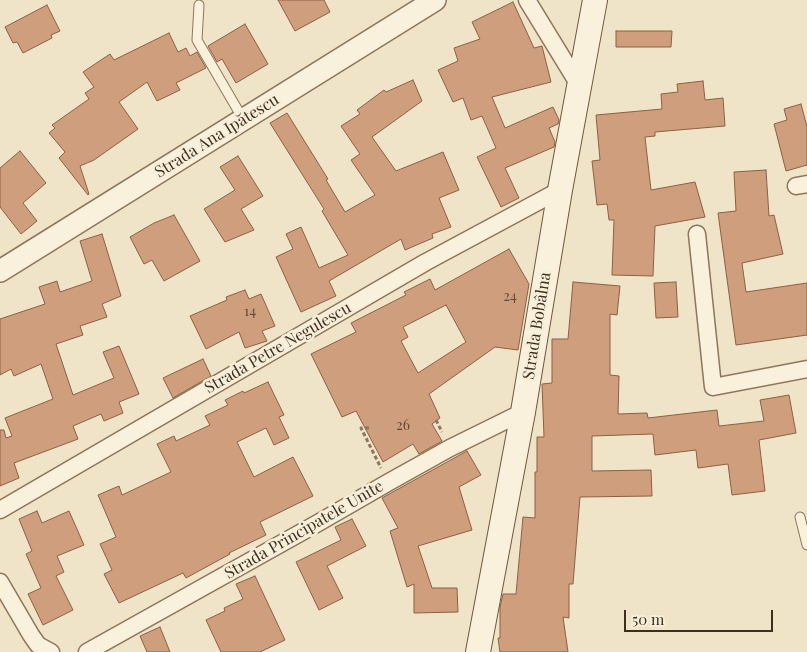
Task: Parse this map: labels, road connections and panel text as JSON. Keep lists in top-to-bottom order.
{
  "streets": {
    "main road": ["Strada Bobâlna"],
    "street": ["Strada Ana Ipătescu", "Strada Petre Negulescu", "Strada Principatele Unite"]
  },
  "crossings": [
    ["Strada Bobâlna", "Strada Petre Negulescu"],
    ["Strada Bobâlna", "Strada Principatele Unite"]
  ],
  "house_numbers": ["24", "14", "26"],
  "scale_bar": "50 m"
}
